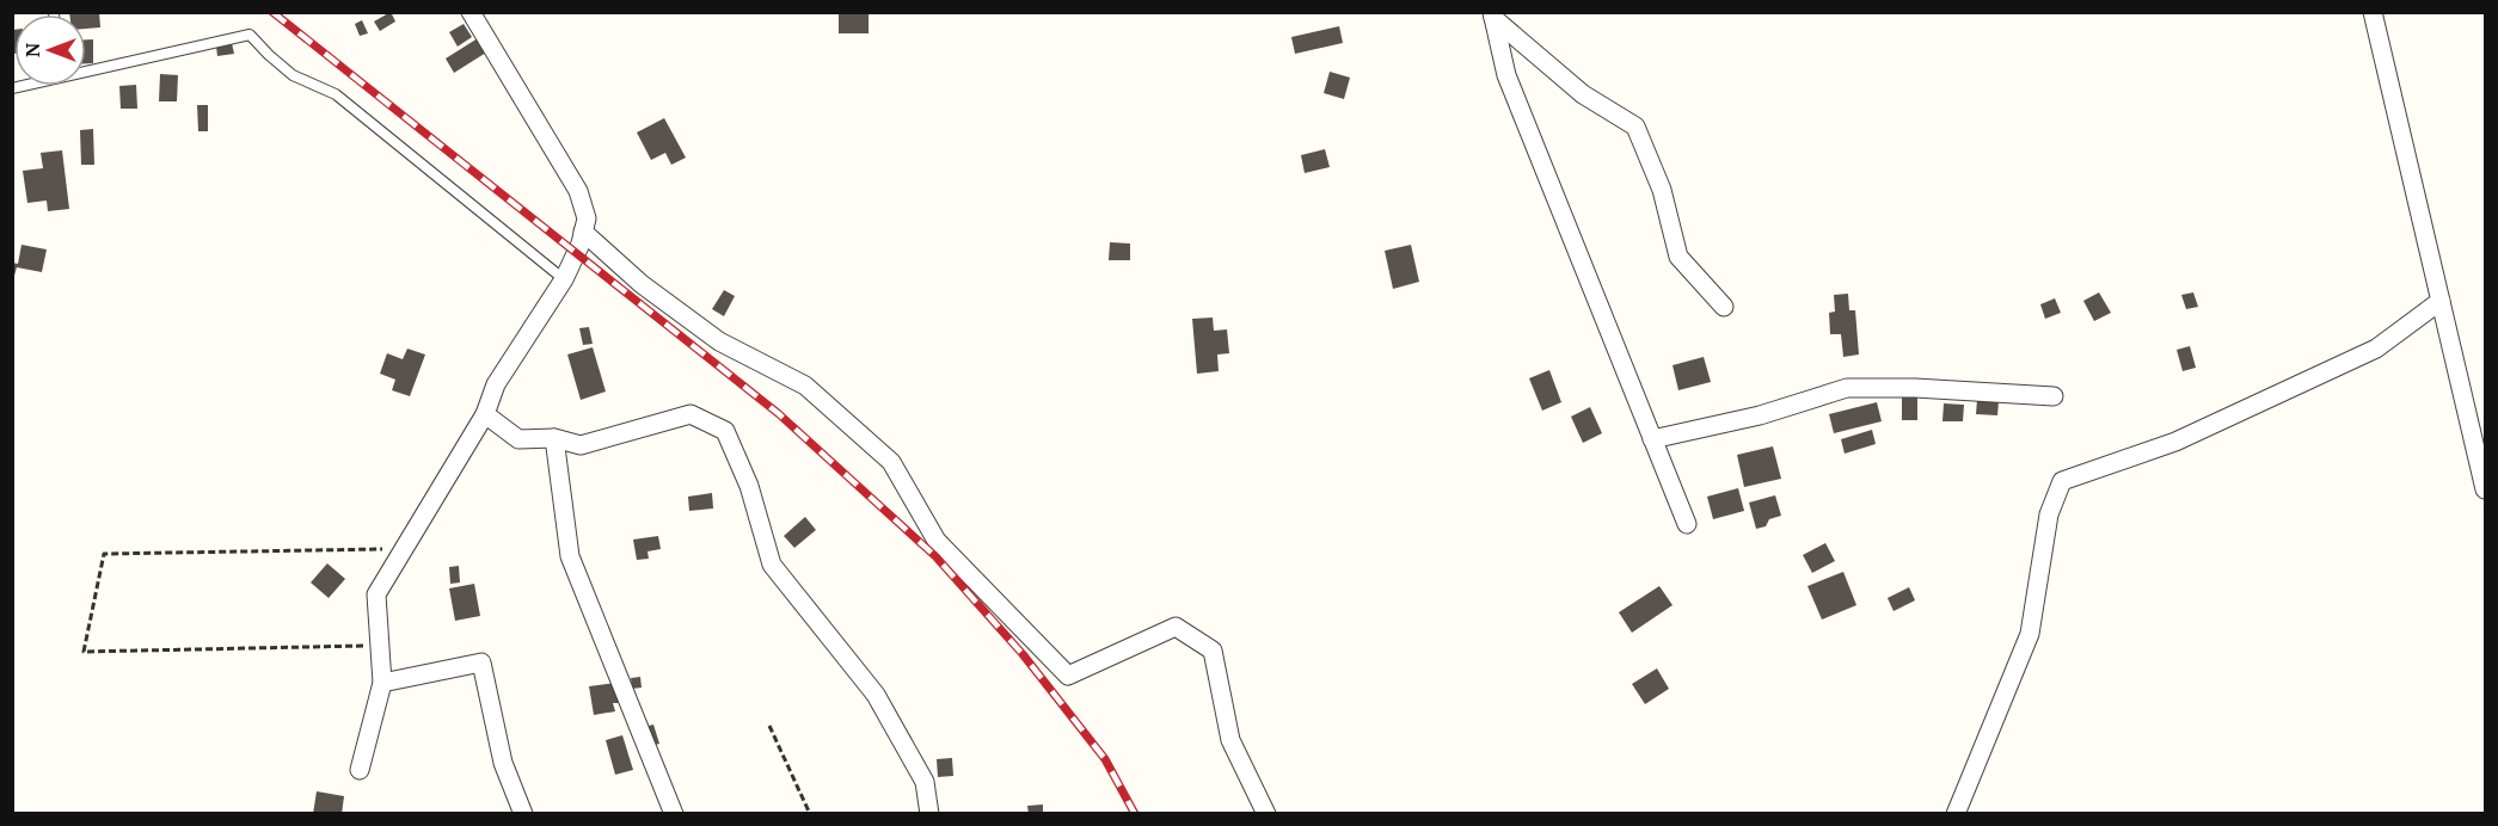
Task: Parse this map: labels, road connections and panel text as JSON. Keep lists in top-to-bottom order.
{
  "north": "left"
}
